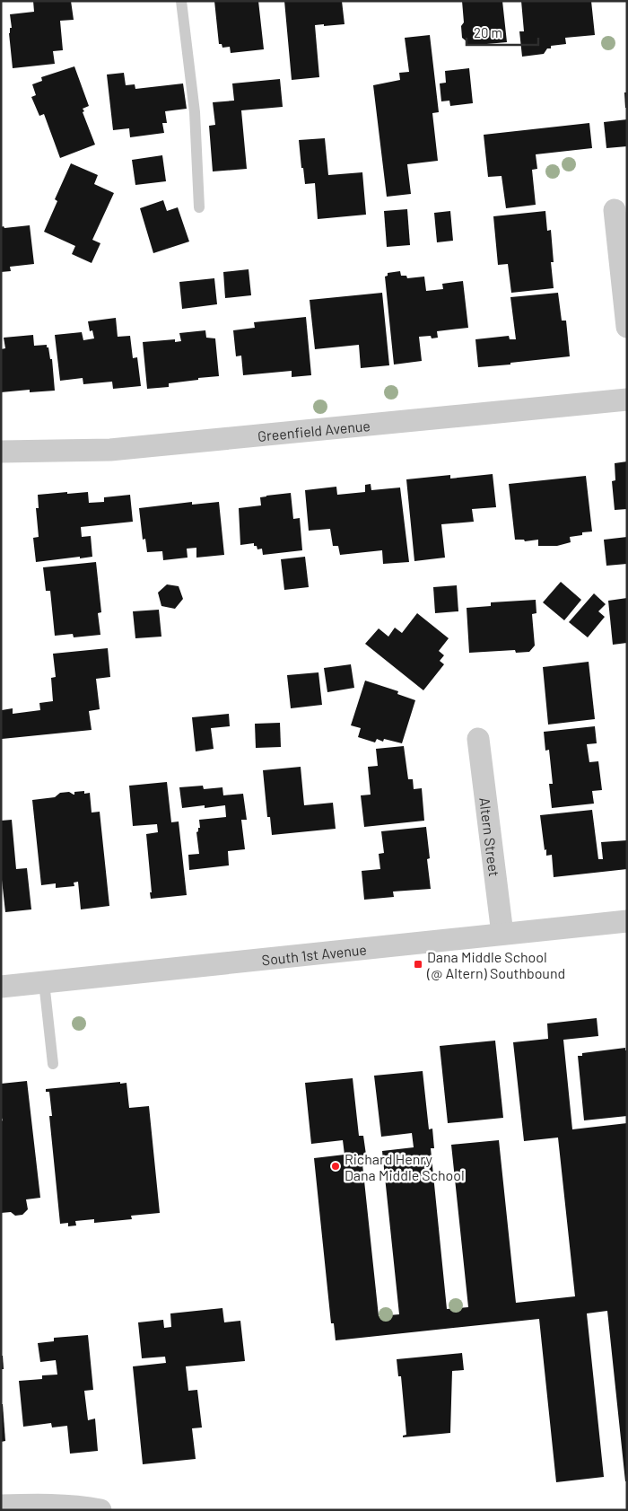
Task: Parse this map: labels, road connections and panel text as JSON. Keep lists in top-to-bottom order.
{
  "streets": {
    "street": ["Greenfield Avenue", "Altern Street", "South 1st Avenue"]
  },
  "crossings": [
    ["Altern Street", "South 1st Avenue"]
  ],
  "places": {
    "transit": ["Dana Middle School (@ Altern) Southbound"],
    "other": ["Richard Henry Dana Middle School"]
  },
  "scale_bar": "20 m"
}
